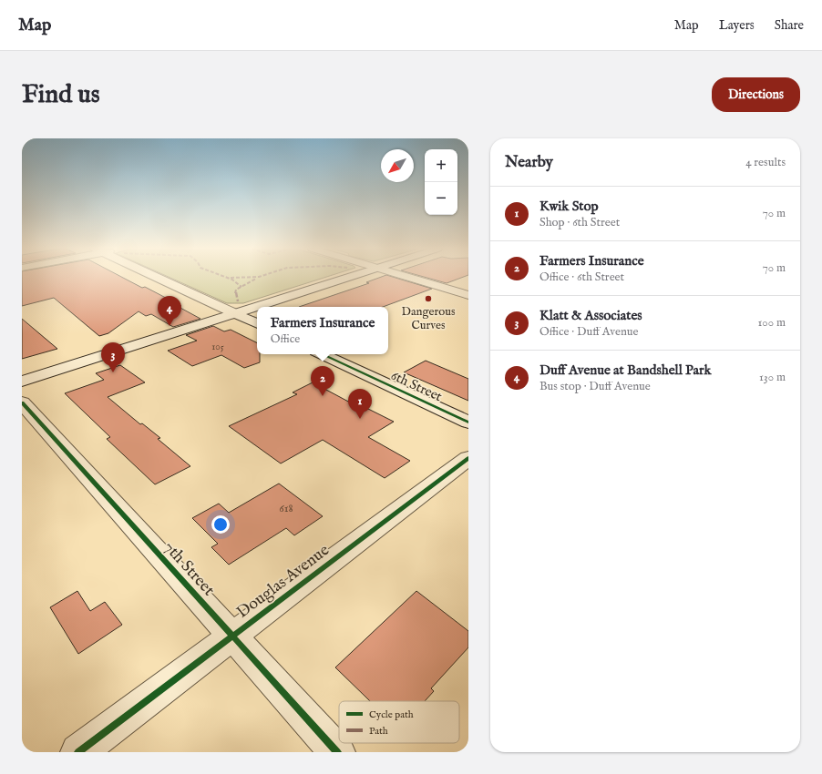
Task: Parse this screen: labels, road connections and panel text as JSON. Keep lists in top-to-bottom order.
{
  "streets": {
    "street": ["6th Street", "7th Street", "Douglas Avenue"]
  },
  "crossings": [
    ["7th Street", "Douglas Avenue"]
  ],
  "places": ["Dangerous Curves"],
  "house_numbers": ["105", "618"],
  "legend": ["Cycle path", "Path"],
  "north": "bottom left",
  "page": {
    "header": "Map",
    "nav": ["Map", "Layers", "Share"],
    "buttons": "Directions",
    "title": "Find us",
    "heading": ["Nearby", "4 results"],
    "map_buttons": ["+", "−"],
    "list": [
      {
        "mark": "1",
        "name": "Kwik Stop",
        "note": "Shop · 6th Street",
        "value": "70 m"
      },
      {
        "mark": "2",
        "name": "Farmers Insurance",
        "note": "Office · 6th Street",
        "value": "70 m"
      },
      {
        "mark": "3",
        "name": "Klatt & Associates",
        "note": "Office · Duff Avenue",
        "value": "100 m"
      },
      {
        "mark": "4",
        "name": "Duff Avenue at Bandshell Park",
        "note": "Bus stop · Duff Avenue",
        "value": "130 m"
      }
    ],
    "pins": [
      "4",
      "3",
      "2",
      "1"
    ],
    "popup": ["Farmers Insurance", "Office"]
  }
}
